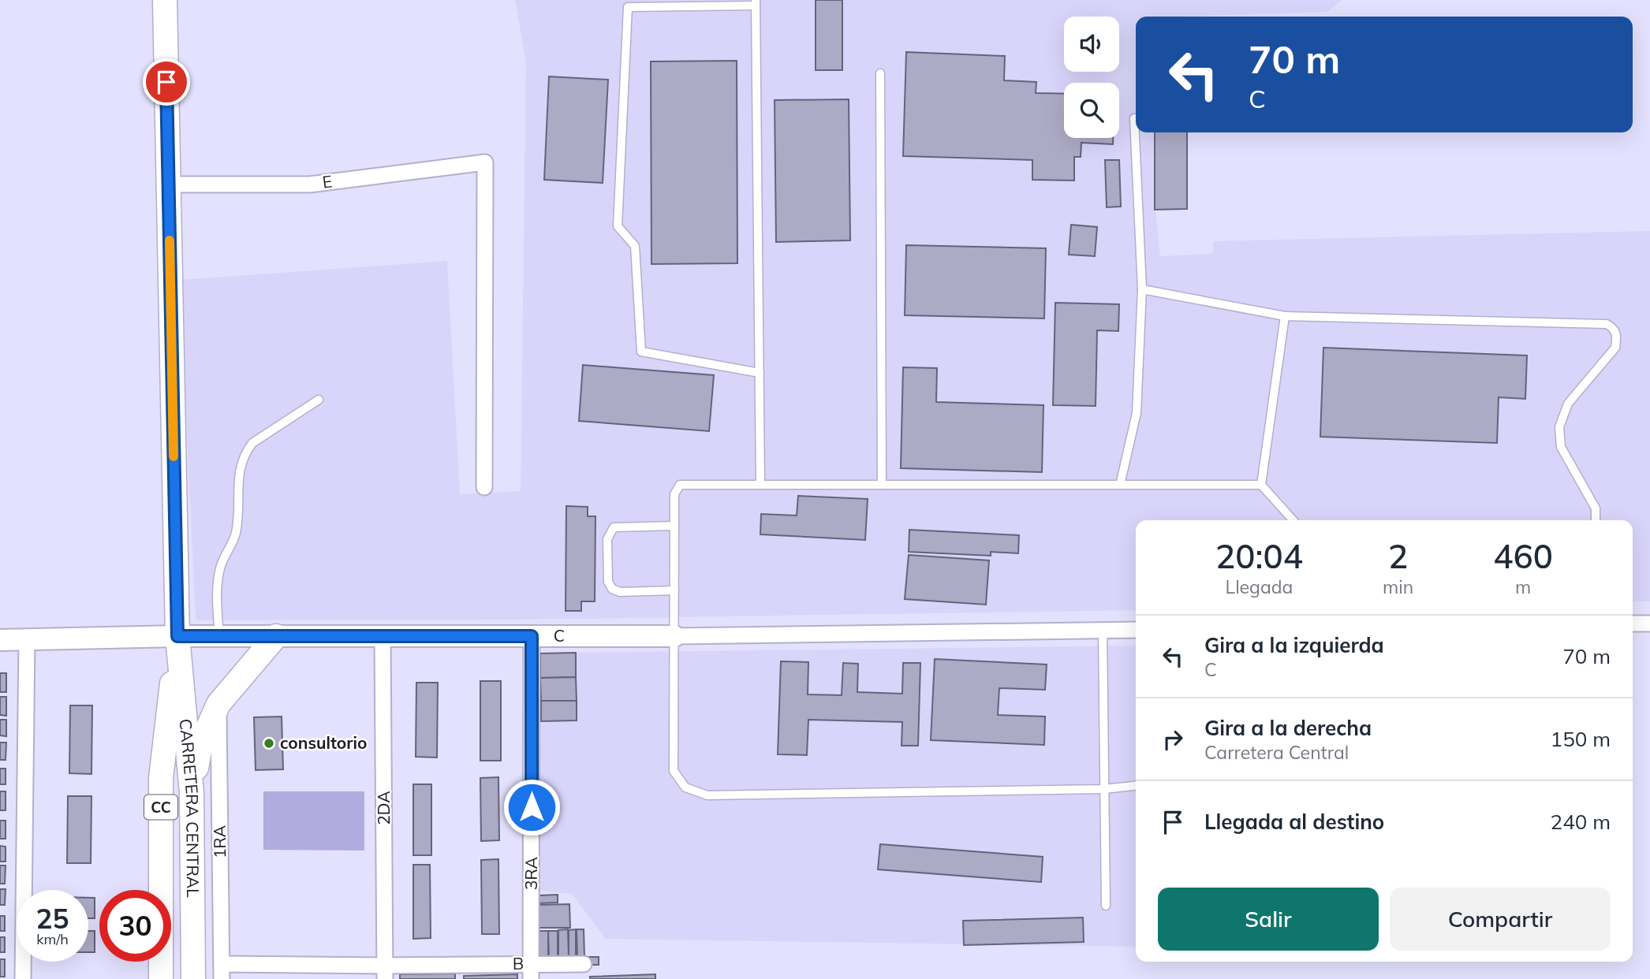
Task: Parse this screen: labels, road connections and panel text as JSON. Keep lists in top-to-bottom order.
{
  "streets": {
    "main road": ["CC", "CARRETERA CENTRAL"],
    "street": [
      "E",
      "C",
      "2DA",
      "1RA",
      "3RA",
      "B"
    ]
  },
  "crossings": [
    ["E", "CARRETERA CENTRAL"],
    ["C", "CARRETERA CENTRAL"],
    ["C", "2DA"],
    ["C", "3RA"],
    ["2DA", "B"],
    ["1RA", "B"],
    ["3RA", "B"]
  ],
  "places": ["consultorio"],
  "page": {
    "turn": ["70 m", "C"],
    "eta": [
      "20:04",
      "Llegada",
      "2",
      "min",
      "460",
      "m"
    ],
    "list": [
      {
        "name": "Gira a la izquierda",
        "note": "C",
        "value": "70 m"
      },
      {
        "name": "Gira a la derecha",
        "note": "Carretera Central",
        "value": "150 m"
      },
      {
        "name": "Llegada al destino",
        "value": "240 m"
      }
    ],
    "buttons": ["Salir", "Compartir"],
    "speed": "25 km/h",
    "limit": "30"
  }
}
